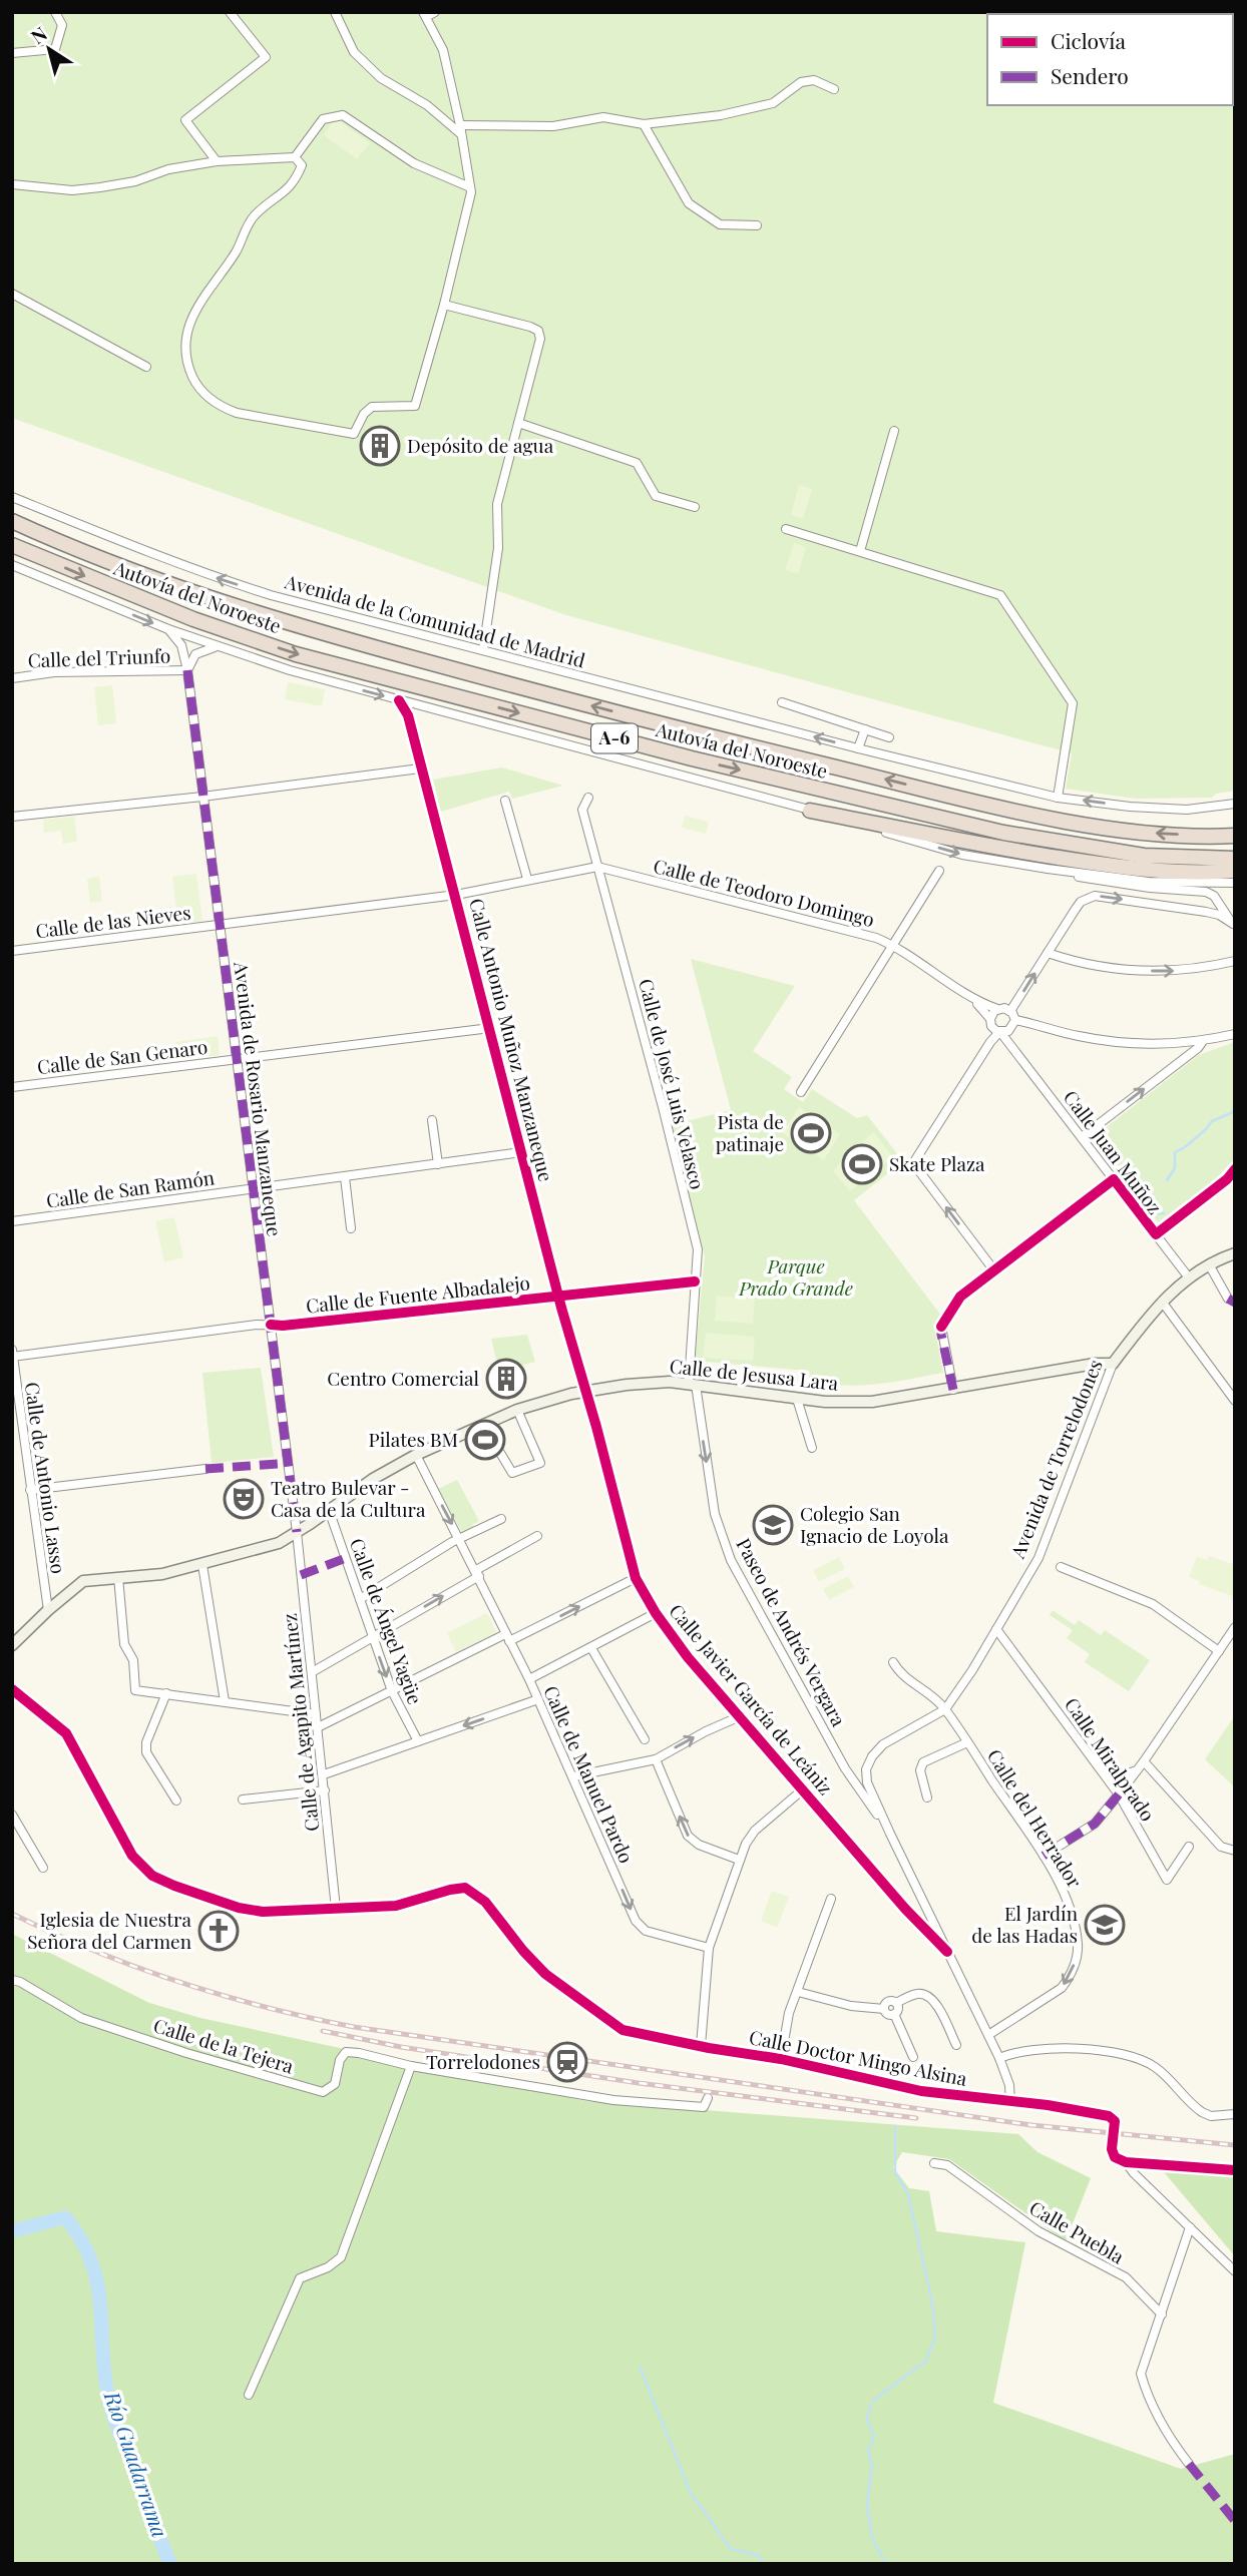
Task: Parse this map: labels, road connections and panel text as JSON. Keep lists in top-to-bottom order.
{
  "streets": {
    "highway": ["Autovía del Noroeste", "A-6"],
    "main road": ["Calle de Jesusa Lara", "Avenida de Torrelodones"],
    "street": [
      "Avenida de la Comunidad de Madrid",
      "Calle del Triunfo",
      "Calle de Teodoro Domingo",
      "Calle de las Nieves",
      "Calle Antonio Muñoz Manzaneque",
      "Calle de San Genaro",
      "Calle de José Luis Velasco",
      "Avenida de Rosario Manzaneque",
      "Calle Juan Muñoz",
      "Calle de San Ramón",
      "Calle de Fuente Albadalejo",
      "Calle de Antonio Lasso",
      "Calle de Ángel Yagüe",
      "Paseo de Andrés Vergara",
      "Calle Javier García de Leániz",
      "Calle de Agapito Martínez",
      "Calle Miralprado",
      "Calle de Manuel Pardo",
      "Calle del Herrador",
      "Calle de la Tejera",
      "Calle Doctor Mingo Alsina",
      "Calle Puebla"
    ]
  },
  "crossings": [
    ["Calle del Triunfo", "Avenida de Rosario Manzaneque"],
    ["Calle de Teodoro Domingo", "Calle de las Nieves"],
    ["Calle de Teodoro Domingo", "Calle Antonio Muñoz Manzaneque"],
    ["Calle de Teodoro Domingo", "Calle de José Luis Velasco"],
    ["Calle de Teodoro Domingo", "Calle Juan Muñoz"],
    ["Calle de las Nieves", "Calle Antonio Muñoz Manzaneque"],
    ["Calle de las Nieves", "Avenida de Rosario Manzaneque"],
    ["Calle Antonio Muñoz Manzaneque", "Calle de San Genaro"],
    ["Calle Antonio Muñoz Manzaneque", "Calle de San Ramón"],
    ["Calle Antonio Muñoz Manzaneque", "Calle de Fuente Albadalejo"],
    ["Calle Antonio Muñoz Manzaneque", "Calle de Jesusa Lara"],
    ["Calle Antonio Muñoz Manzaneque", "Calle Javier García de Leániz"],
    ["Calle de San Genaro", "Avenida de Rosario Manzaneque"],
    ["Calle de José Luis Velasco", "Calle de Fuente Albadalejo"],
    ["Calle de José Luis Velasco", "Calle de Jesusa Lara"],
    ["Calle de José Luis Velasco", "Paseo de Andrés Vergara"],
    ["Avenida de Rosario Manzaneque", "Calle de San Ramón"],
    ["Avenida de Rosario Manzaneque", "Calle de Fuente Albadalejo"],
    ["Avenida de Rosario Manzaneque", "Calle de Jesusa Lara"],
    ["Avenida de Rosario Manzaneque", "Calle de Agapito Martínez"],
    ["Calle Juan Muñoz", "Avenida de Torrelodones"],
    ["Calle de Fuente Albadalejo", "Calle de Antonio Lasso"],
    ["Calle de Jesusa Lara", "Avenida de Torrelodones"],
    ["Calle de Jesusa Lara", "Calle de Antonio Lasso"],
    ["Calle de Jesusa Lara", "Calle de Ángel Yagüe"],
    ["Calle de Jesusa Lara", "Paseo de Andrés Vergara"],
    ["Calle de Jesusa Lara", "Calle Javier García de Leániz"],
    ["Calle de Jesusa Lara", "Calle de Agapito Martínez"],
    ["Calle de Jesusa Lara", "Calle de Manuel Pardo"],
    ["Avenida de Torrelodones", "Calle Miralprado"],
    ["Avenida de Torrelodones", "Calle del Herrador"],
    ["Calle de Agapito Martínez", "Calle Doctor Mingo Alsina"]
  ],
  "one_way": ["Paseo de Andrés Vergara", "Calle de Manuel Pardo", "Calle del Herrador"],
  "water": ["Río Guadarrama"],
  "parks": ["Parque Prado Grande"],
  "places": {
    "building": ["Depósito de agua", "Centro Comercial"],
    "sports": ["Pista de patinaje", "Skate Plaza", "Pilates BM"],
    "theatre": ["Teatro Bulevar - Casa de la Cultura"],
    "school or university": ["Colegio San Ignacio de Loyola", "El Jardín de las Hadas"],
    "church": ["Iglesia de Nuestra Señora del Carmen"],
    "station": ["Torrelodones"]
  },
  "legend": ["Ciclovía", "Sendero"],
  "north": "top left"
}
